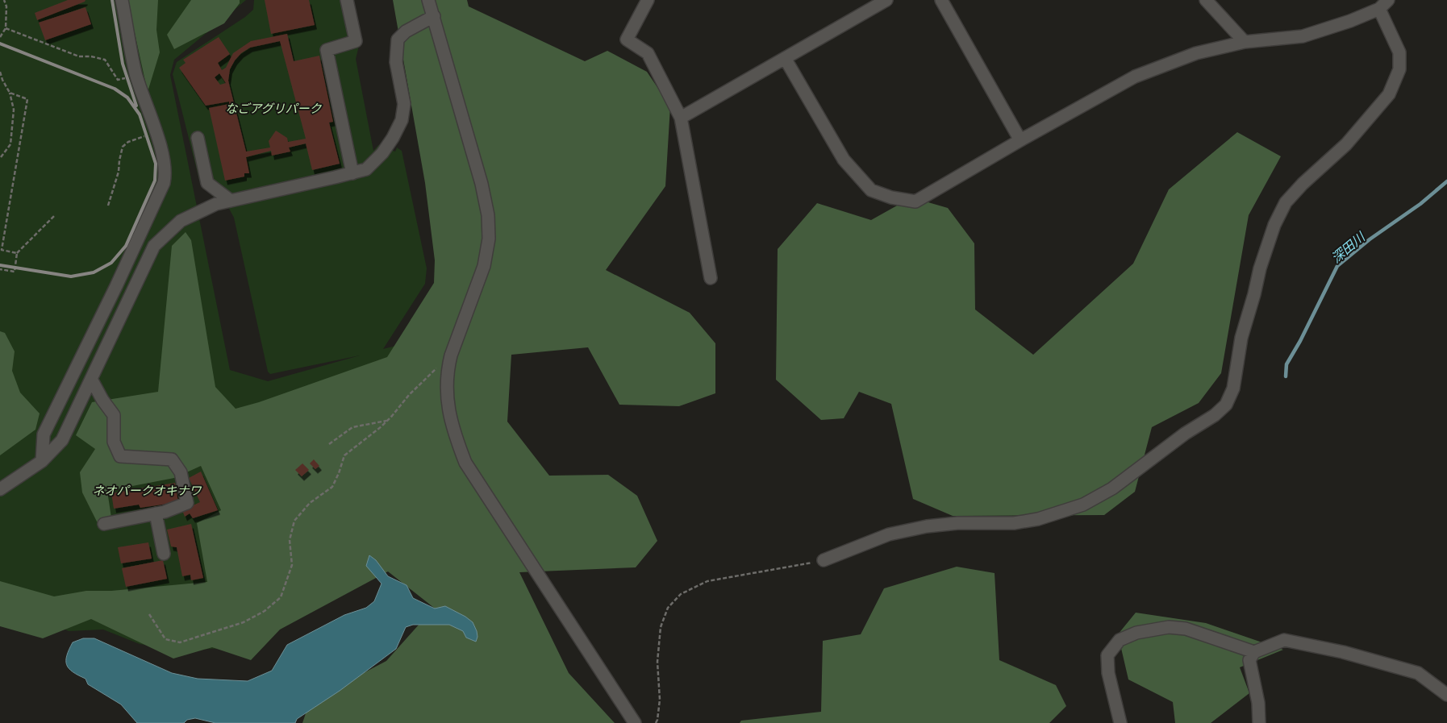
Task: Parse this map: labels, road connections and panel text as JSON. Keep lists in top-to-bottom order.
{
  "water": ["深田川"],
  "parks": ["なごアグリパーク", "ネオパークオキナワ"]
}
